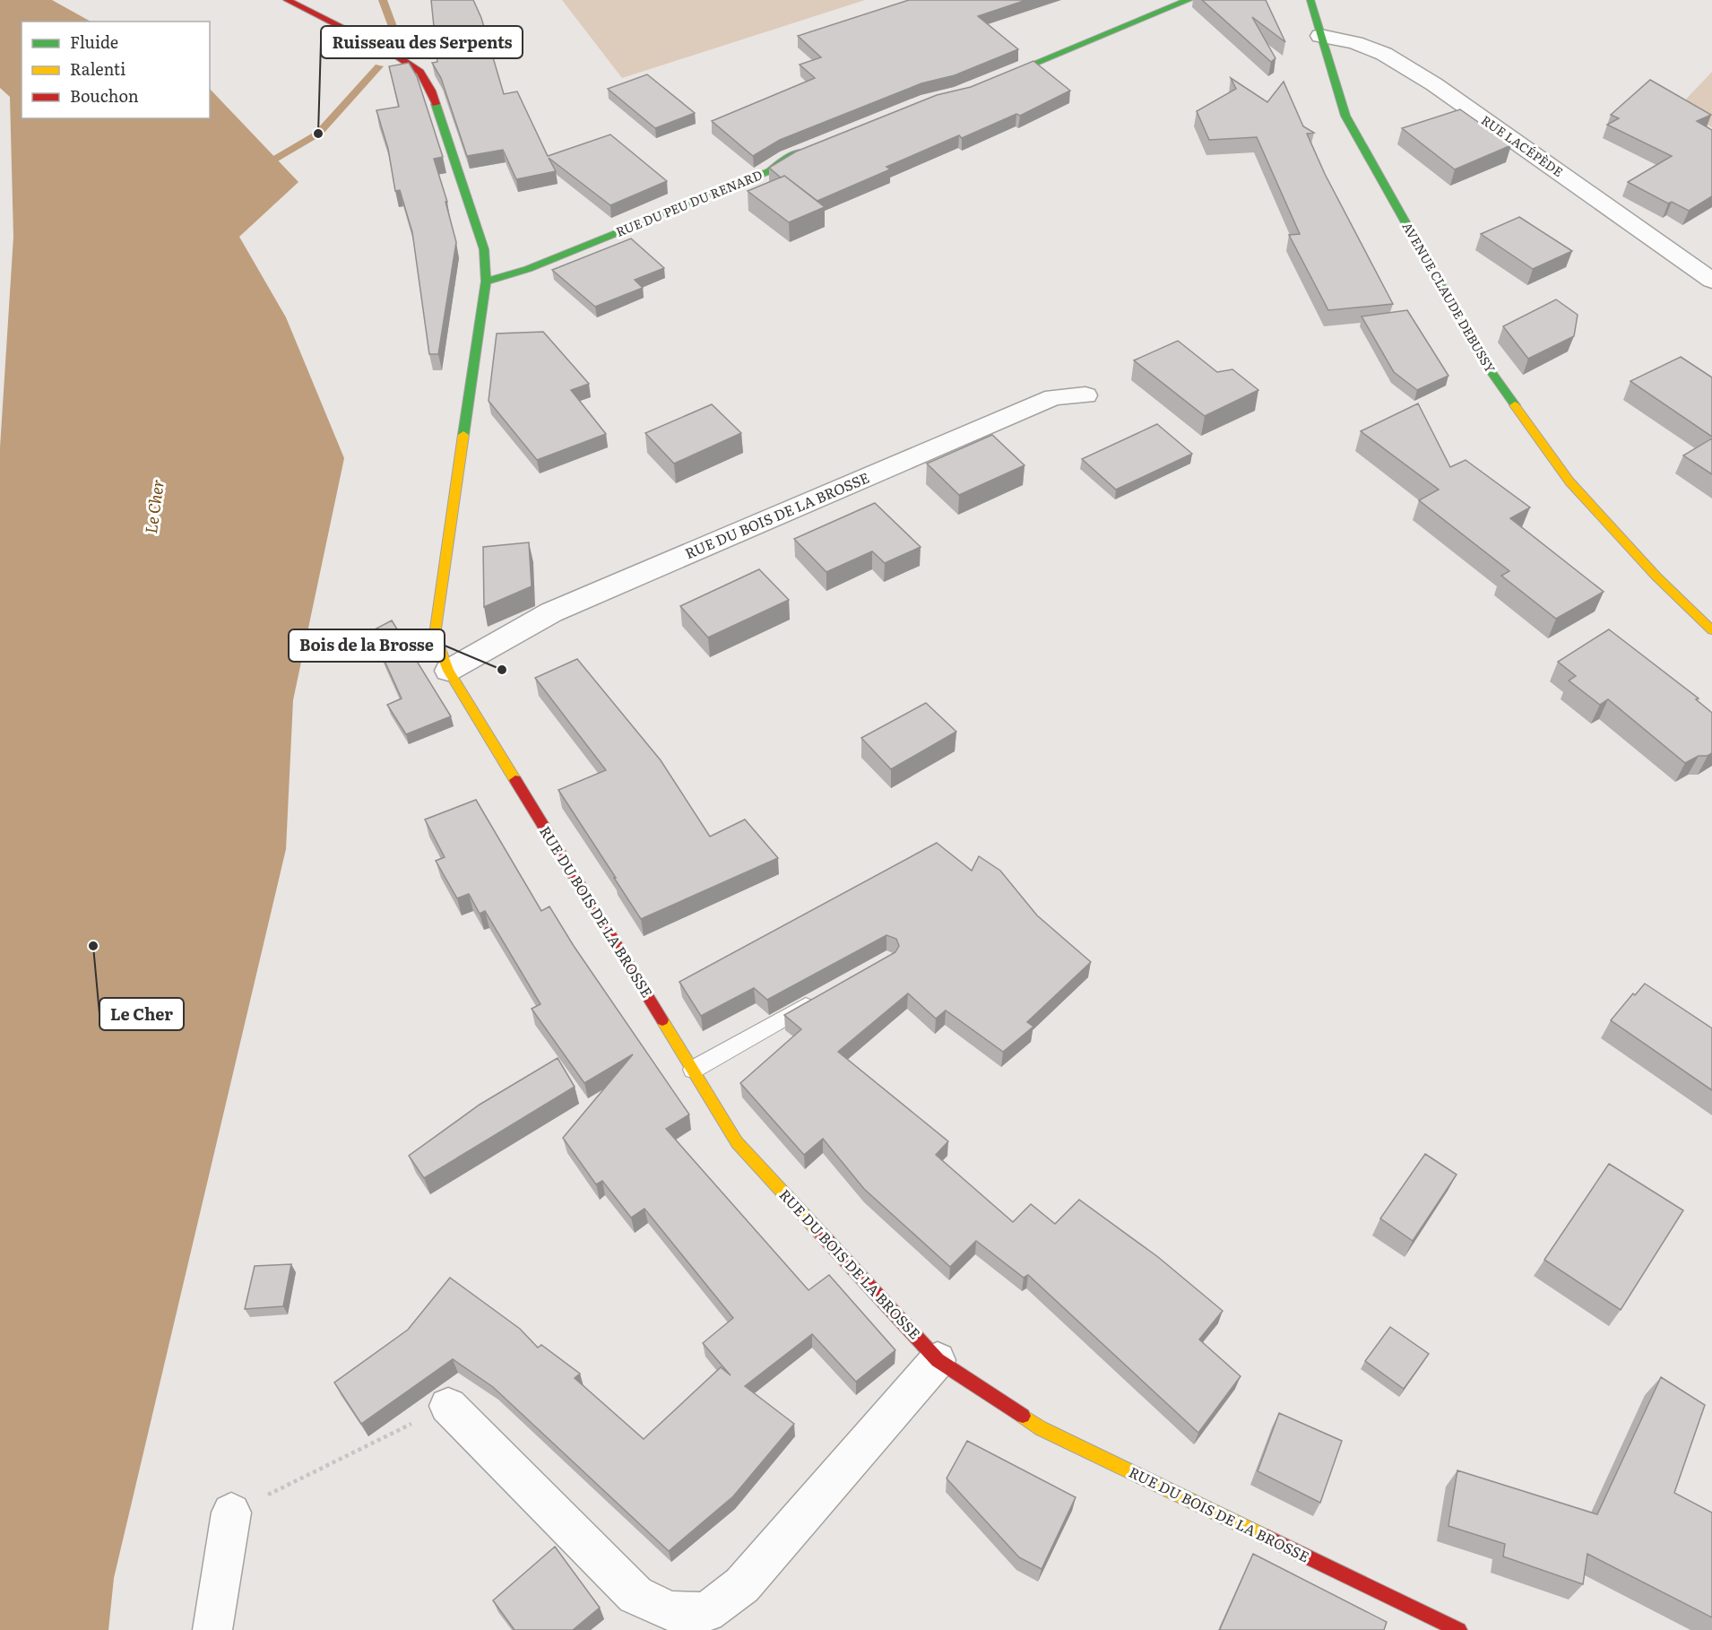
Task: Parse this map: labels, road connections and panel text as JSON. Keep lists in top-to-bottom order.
{
  "streets": {
    "street": [
      "RUE LACÉPÈDE",
      "RUE DU PEU DU RENARD",
      "AVENUE CLAUDE DEBUSSY",
      "RUE DU BOIS DE LA BROSSE"
    ]
  },
  "crossings": [
    ["RUE LACÉPÈDE", "AVENUE CLAUDE DEBUSSY"],
    ["RUE DU PEU DU RENARD", "RUE DU BOIS DE LA BROSSE"]
  ],
  "water": ["Le Cher"],
  "places": ["Ruisseau des Serpents", "Bois de la Brosse", "Le Cher"],
  "legend": ["Fluide", "Ralenti", "Bouchon"]
}
